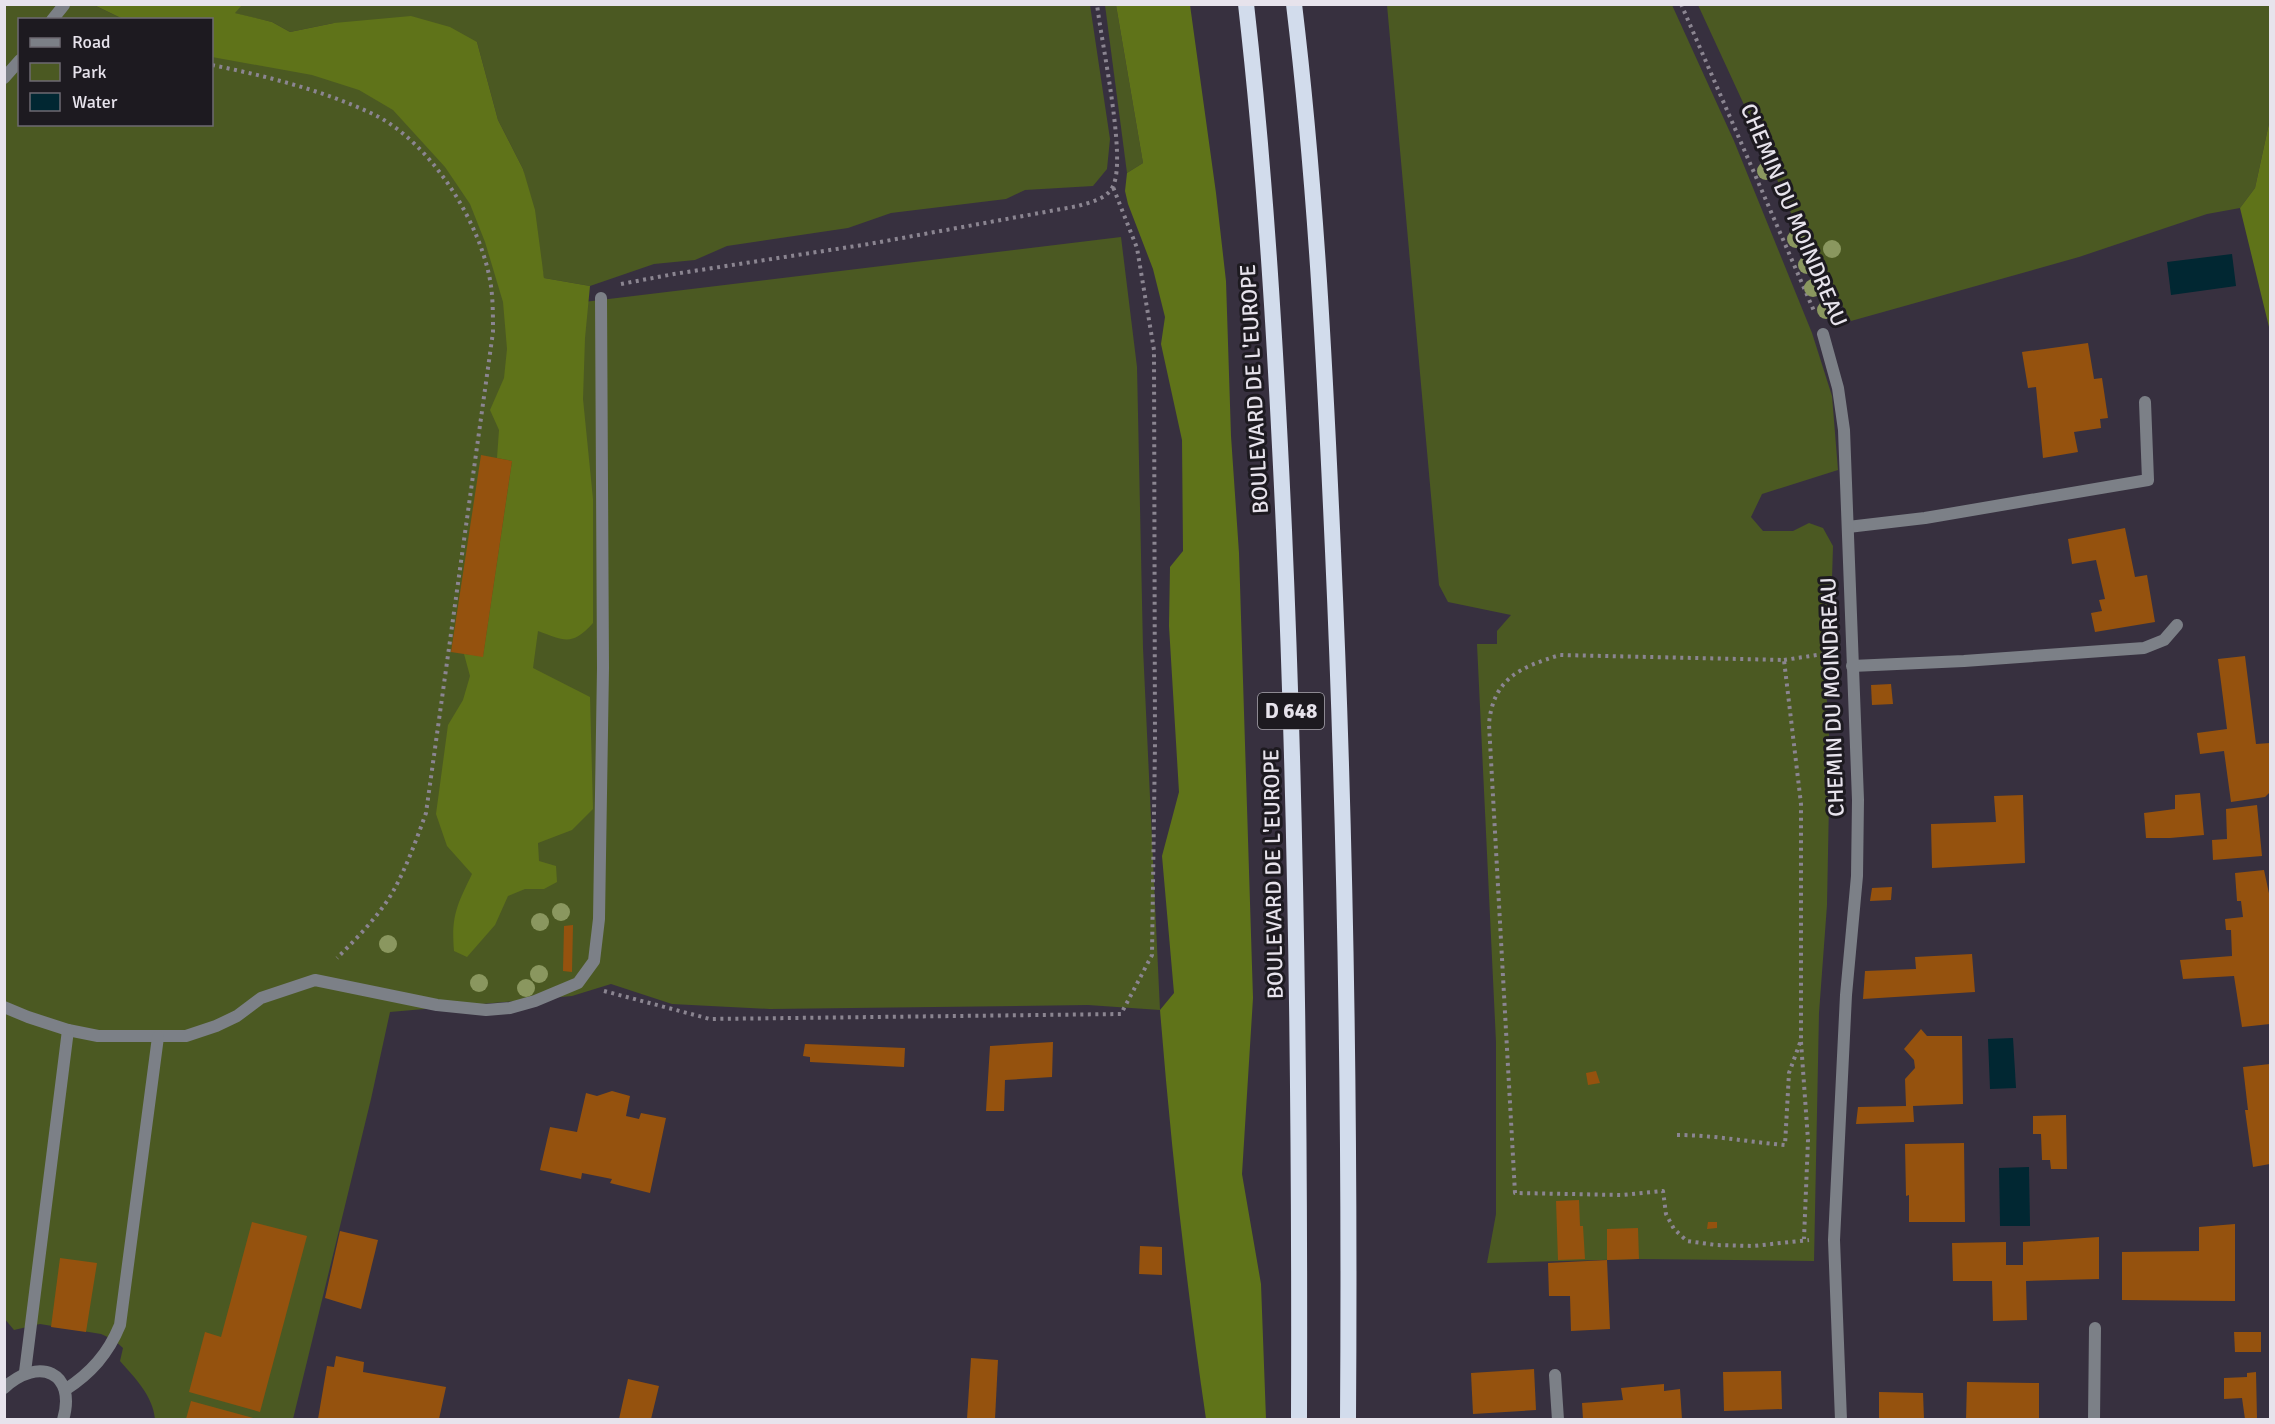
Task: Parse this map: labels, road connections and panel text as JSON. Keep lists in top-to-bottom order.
{
  "streets": {
    "highway": ["BOULEVARD DE L'EUROPE", "D 648"],
    "street": ["CHEMIN DU MOINDREAU"]
  },
  "legend": ["Road", "Park", "Water"]
}
